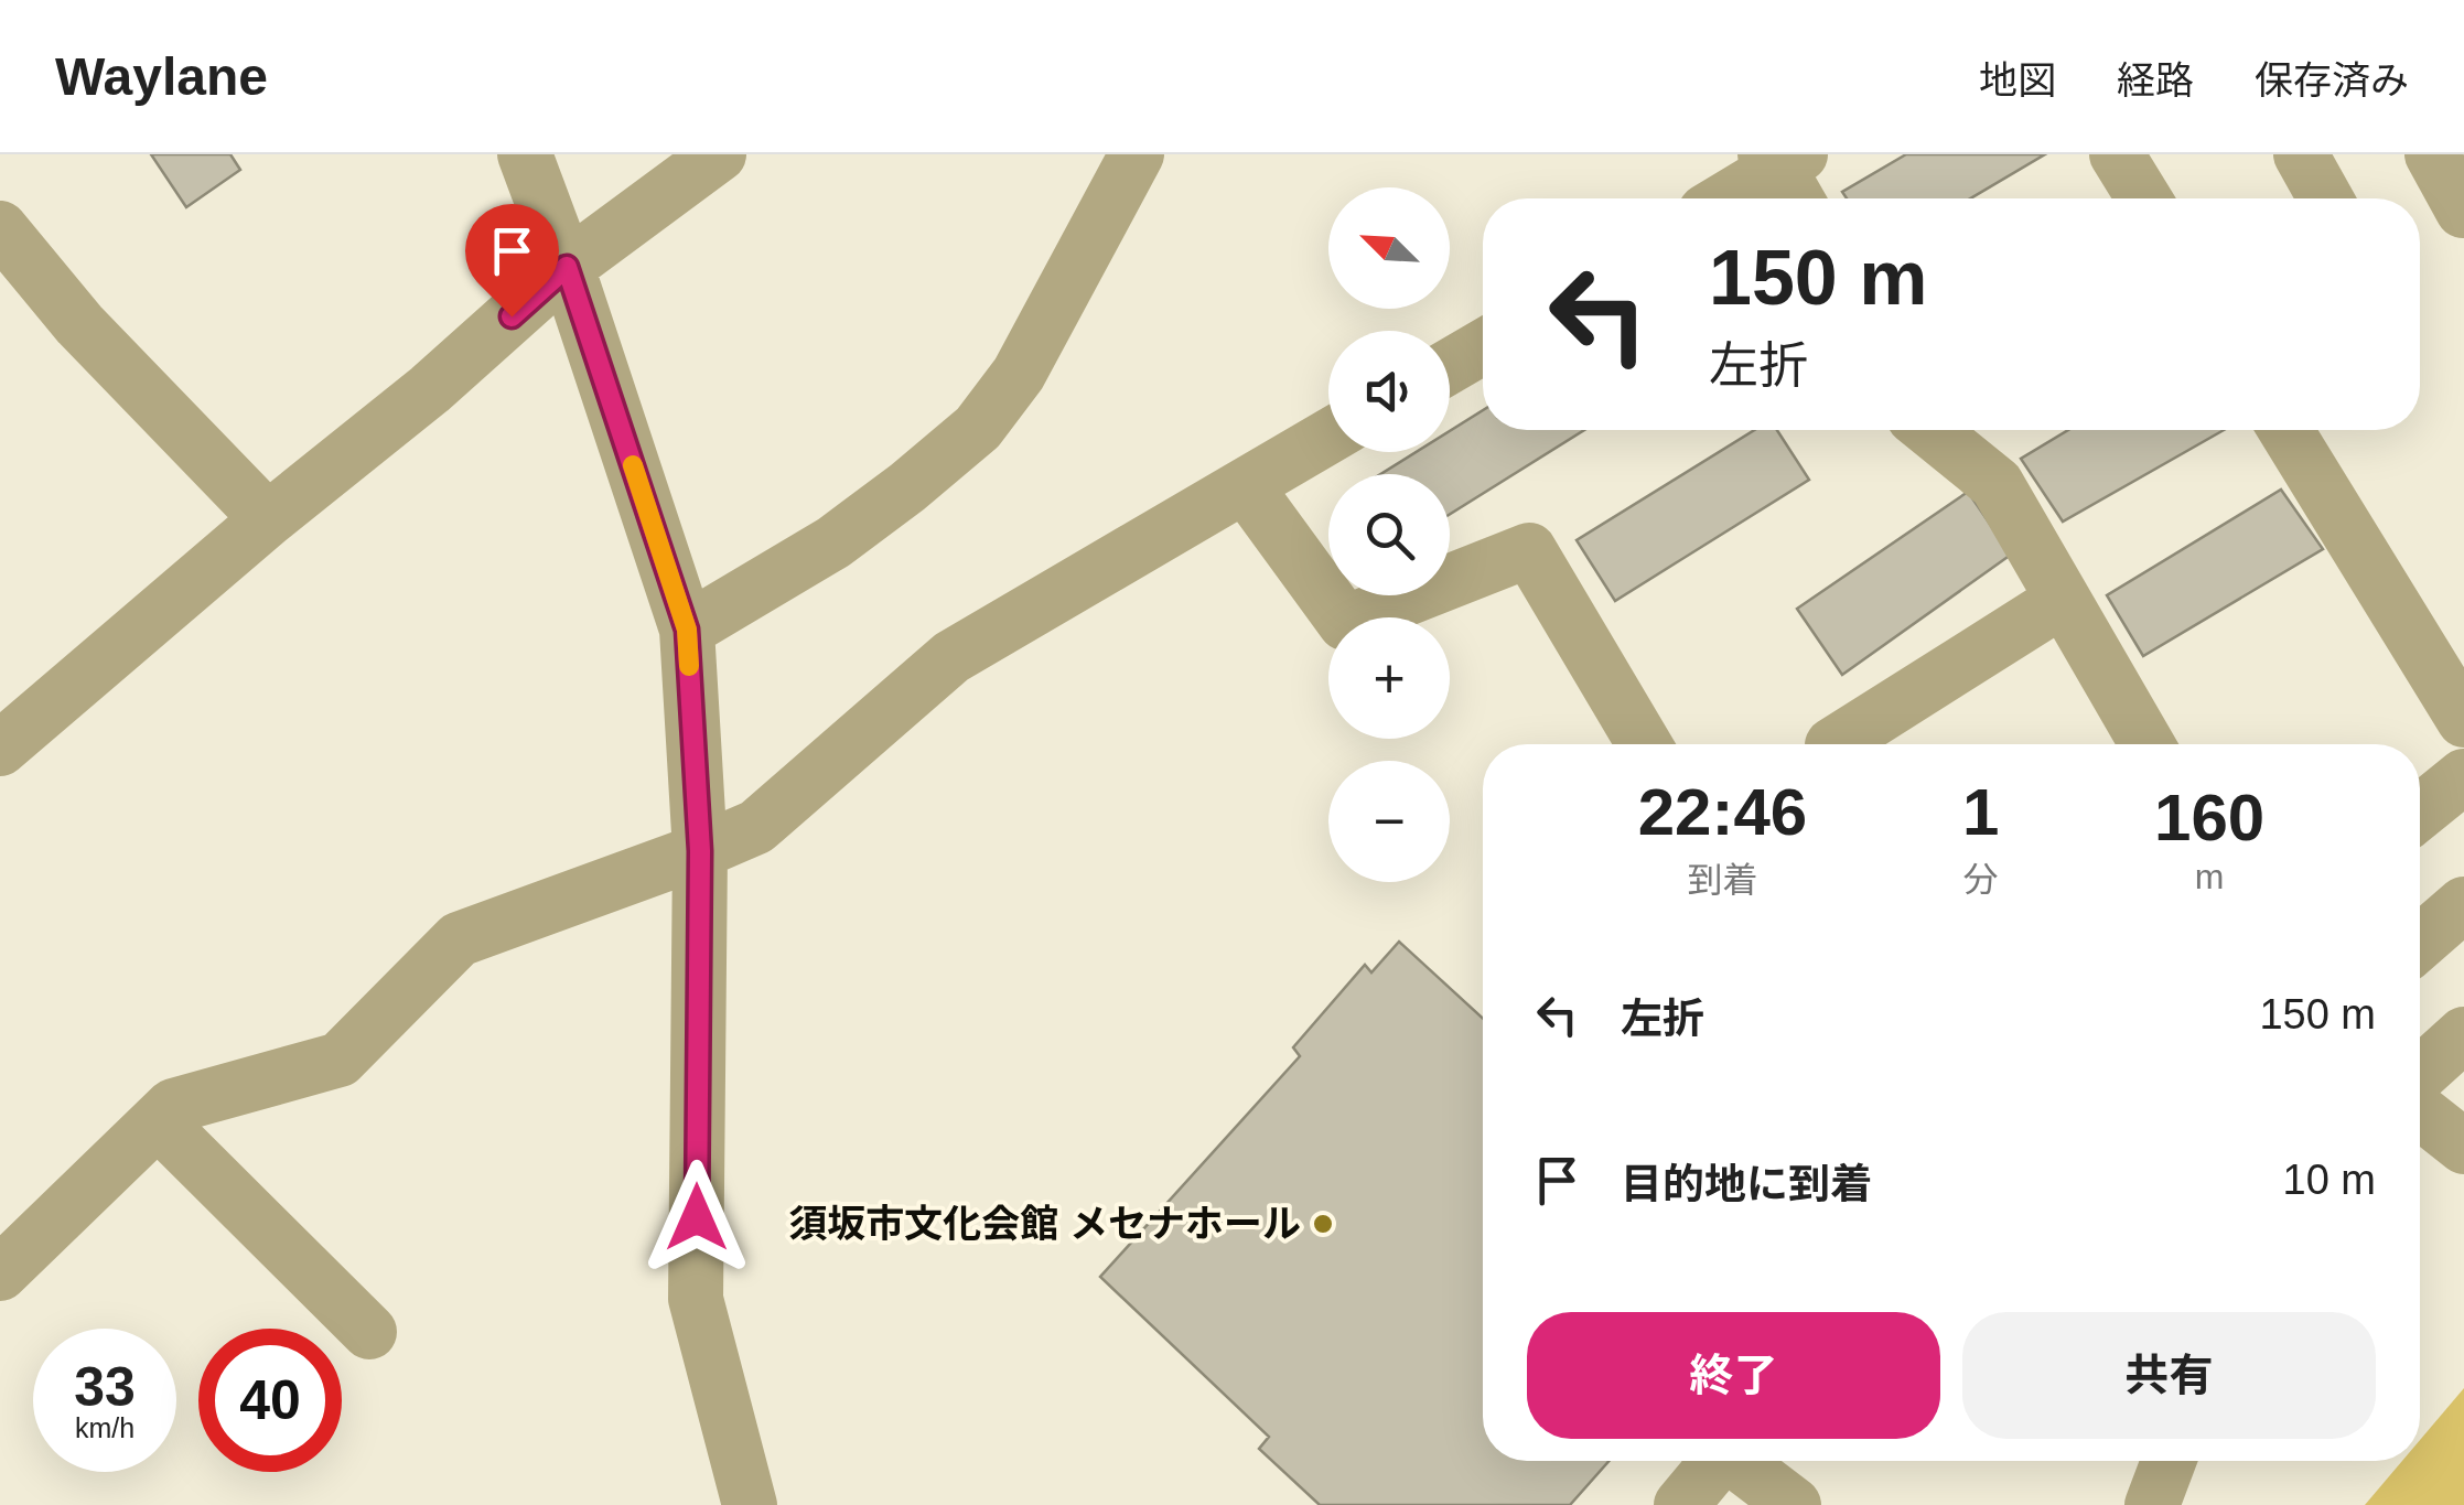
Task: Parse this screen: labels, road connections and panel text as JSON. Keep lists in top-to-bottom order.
{
  "places": ["須坂市文化会館 メセナホール"],
  "north": "top left",
  "page": {
    "header": "Waylane",
    "nav": ["地図", "経路", "保存済み"],
    "map_buttons": ["+", "−"],
    "turn": ["150 m", "左折"],
    "eta": [
      "22:46",
      "到着",
      "1",
      "分",
      "160",
      "m"
    ],
    "list": [
      {
        "name": "左折",
        "value": "150 m"
      },
      {
        "name": "目的地に到着",
        "value": "10 m"
      }
    ],
    "buttons": ["終了", "共有"],
    "speed": "33 km/h",
    "limit": "40"
  }
}
